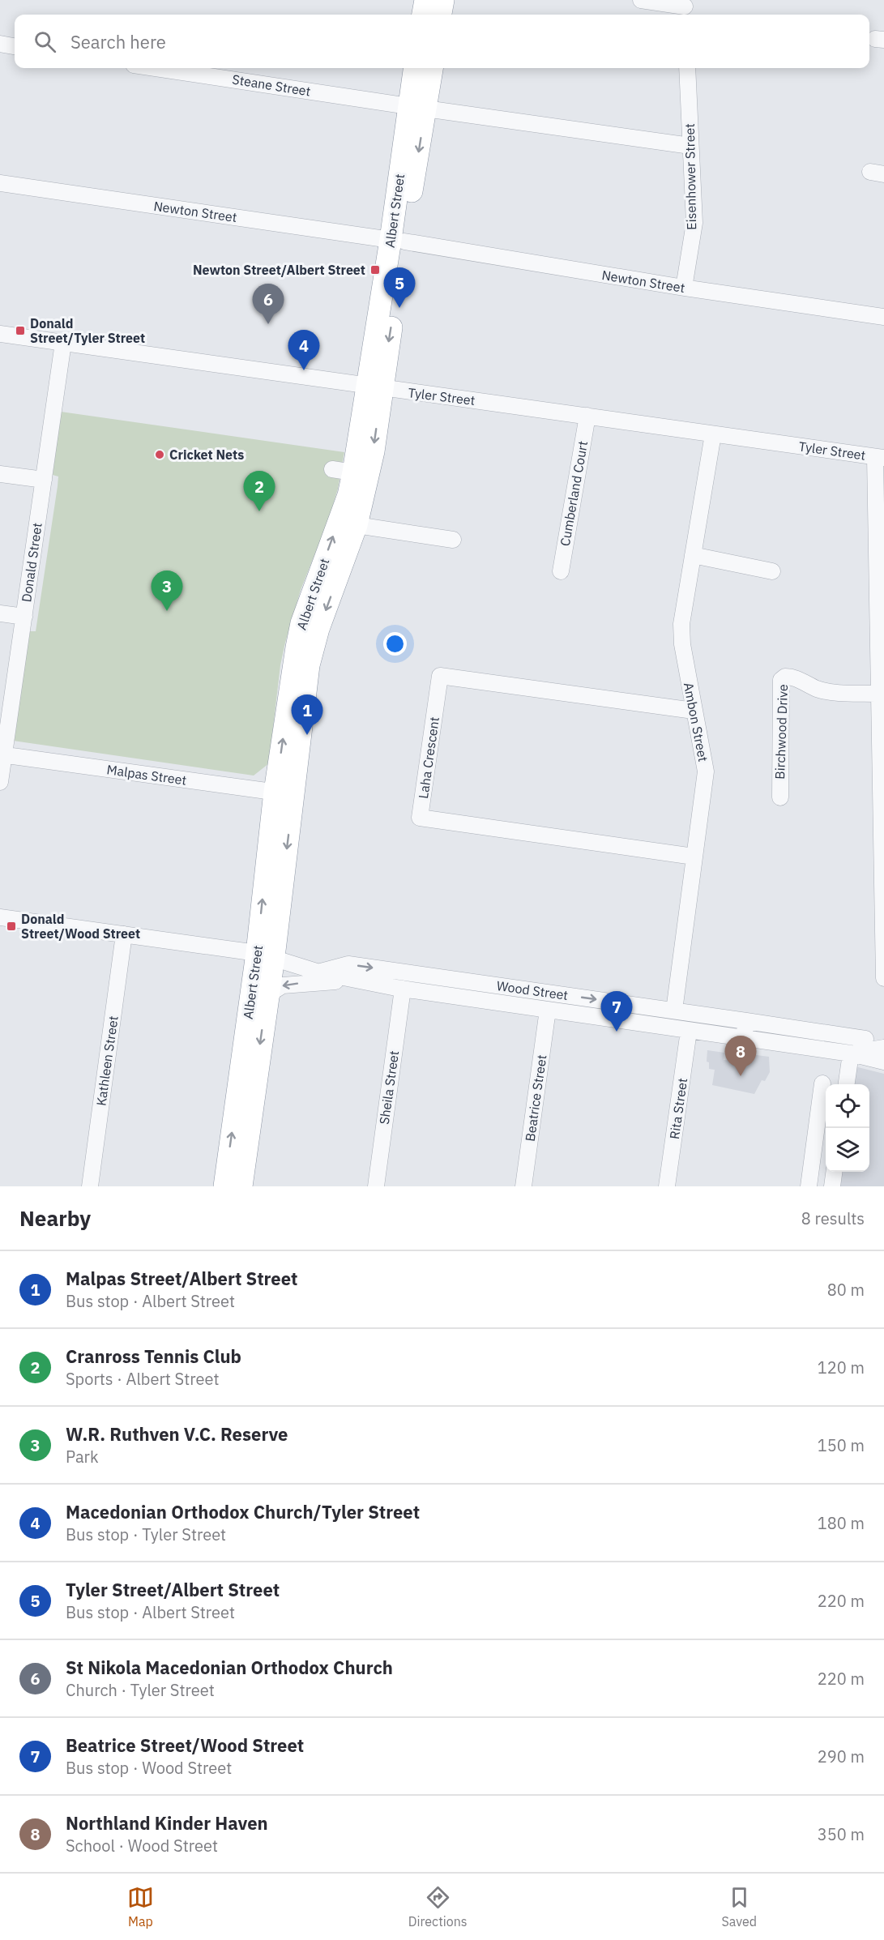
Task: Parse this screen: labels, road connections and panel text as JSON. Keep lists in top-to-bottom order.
{
  "streets": {
    "highway": ["Albert Street"],
    "street": [
      "Steane Street",
      "Eisenhower Street",
      "Newton Street",
      "Tyler Street",
      "Cumberland Court",
      "Donald Street",
      "Ambon Street",
      "Birchwood Drive",
      "Laha Crescent",
      "Malpas Street",
      "Wood Street",
      "Kathleen Street",
      "Sheila Street",
      "Beatrice Street",
      "Rita Street"
    ]
  },
  "crossings": [
    ["Steane Street", "Eisenhower Street"],
    ["Steane Street", "Albert Street"],
    ["Eisenhower Street", "Newton Street"],
    ["Albert Street", "Newton Street"],
    ["Albert Street", "Tyler Street"],
    ["Albert Street", "Malpas Street"],
    ["Albert Street", "Wood Street"],
    ["Tyler Street", "Cumberland Court"],
    ["Tyler Street", "Donald Street"],
    ["Tyler Street", "Ambon Street"],
    ["Donald Street", "Malpas Street"],
    ["Ambon Street", "Laha Crescent"],
    ["Ambon Street", "Wood Street"],
    ["Wood Street", "Kathleen Street"],
    ["Wood Street", "Sheila Street"],
    ["Wood Street", "Beatrice Street"],
    ["Wood Street", "Rita Street"]
  ],
  "places": {
    "transit": ["Newton Street/Albert Street", "Donald Street/Tyler Street", "Donald Street/Wood Street"],
    "other": ["Cricket Nets"]
  },
  "page": {
    "search": "Search here",
    "pins": [
      "5",
      "6",
      "4",
      "2",
      "3",
      "1",
      "7",
      "8"
    ],
    "heading": ["Nearby", "8 results"],
    "list": [
      {
        "mark": "1",
        "name": "Malpas Street/Albert Street",
        "note": "Bus stop · Albert Street",
        "value": "80 m"
      },
      {
        "mark": "2",
        "name": "Cranross Tennis Club",
        "note": "Sports · Albert Street",
        "value": "120 m"
      },
      {
        "mark": "3",
        "name": "W.R. Ruthven V.C. Reserve",
        "note": "Park",
        "value": "150 m"
      },
      {
        "mark": "4",
        "name": "Macedonian Orthodox Church/Tyler Street",
        "note": "Bus stop · Tyler Street",
        "value": "180 m"
      },
      {
        "mark": "5",
        "name": "Tyler Street/Albert Street",
        "note": "Bus stop · Albert Street",
        "value": "220 m"
      },
      {
        "mark": "6",
        "name": "St Nikola Macedonian Orthodox Church",
        "note": "Church · Tyler Street",
        "value": "220 m"
      },
      {
        "mark": "7",
        "name": "Beatrice Street/Wood Street",
        "note": "Bus stop · Wood Street",
        "value": "290 m"
      },
      {
        "mark": "8",
        "name": "Northland Kinder Haven",
        "note": "School · Wood Street",
        "value": "350 m"
      }
    ],
    "nav": ["Map", "Directions", "Saved"]
  }
}
